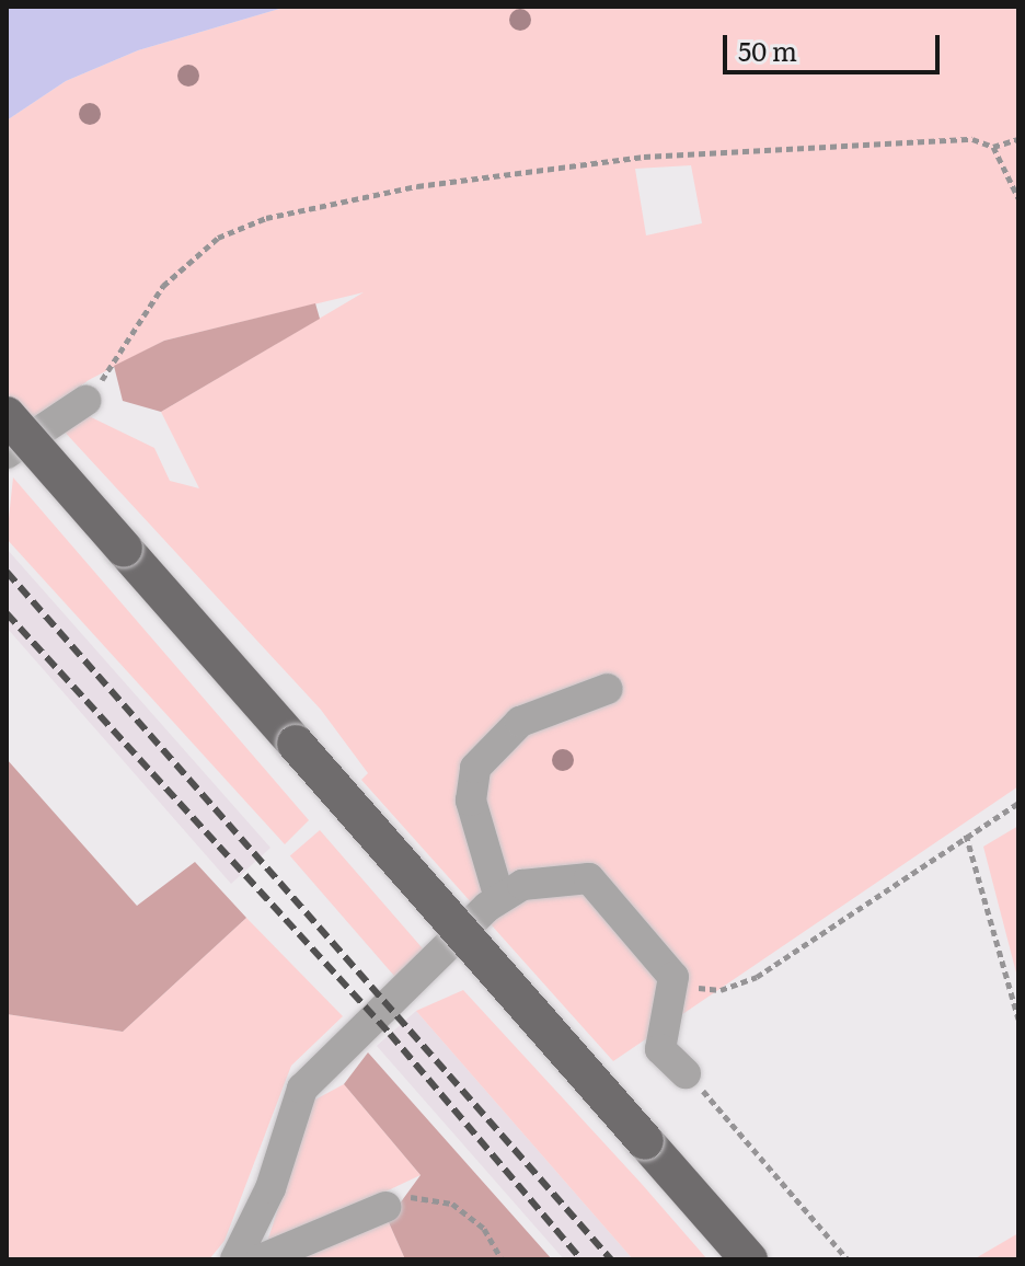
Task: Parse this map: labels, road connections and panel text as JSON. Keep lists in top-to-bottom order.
{
  "scale_bar": "50 m"
}
